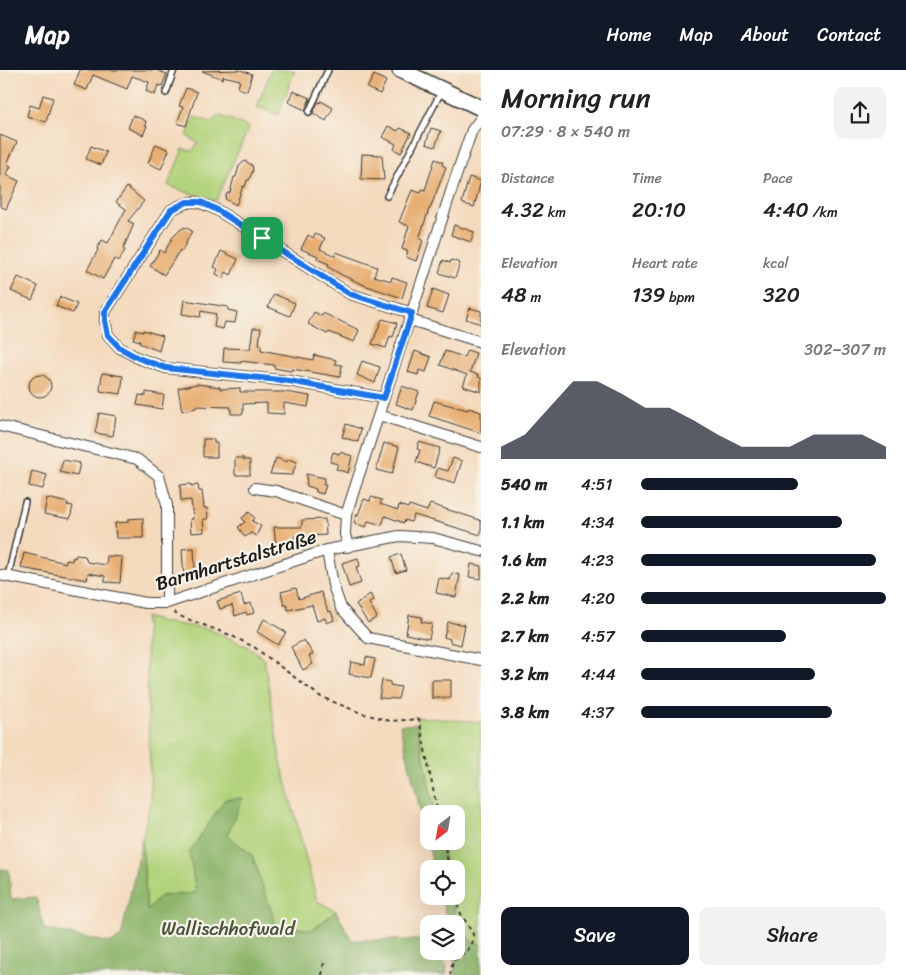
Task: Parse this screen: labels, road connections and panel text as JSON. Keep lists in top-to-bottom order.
{
  "streets": {
    "street": ["Barmhartstalstraße"]
  },
  "parks": ["Wallischhofwald"],
  "north": "bottom left",
  "page": {
    "header": "Map",
    "nav": [
      "Home",
      "Map",
      "About",
      "Contact"
    ],
    "heading": ["Morning run", "07:29 · 8 × 540 m"],
    "stats": [
      ["Distance", "4.32 km"],
      ["Time", "20:10"],
      ["Pace", "4:40 /km"],
      ["Elevation", "48 m"],
      ["Heart rate", "139 bpm"],
      ["kcal", "320"]
    ],
    "chart": ["Elevation", "302–307 m"],
    "list": [
      {
        "name": "540 m",
        "note": "4:51"
      },
      {
        "name": "1.1 km",
        "note": "4:34"
      },
      {
        "name": "1.6 km",
        "note": "4:23"
      },
      {
        "name": "2.2 km",
        "note": "4:20"
      },
      {
        "name": "2.7 km",
        "note": "4:57"
      },
      {
        "name": "3.2 km",
        "note": "4:44"
      },
      {
        "name": "3.8 km",
        "note": "4:37"
      }
    ],
    "buttons": ["Save", "Share"]
  }
}
